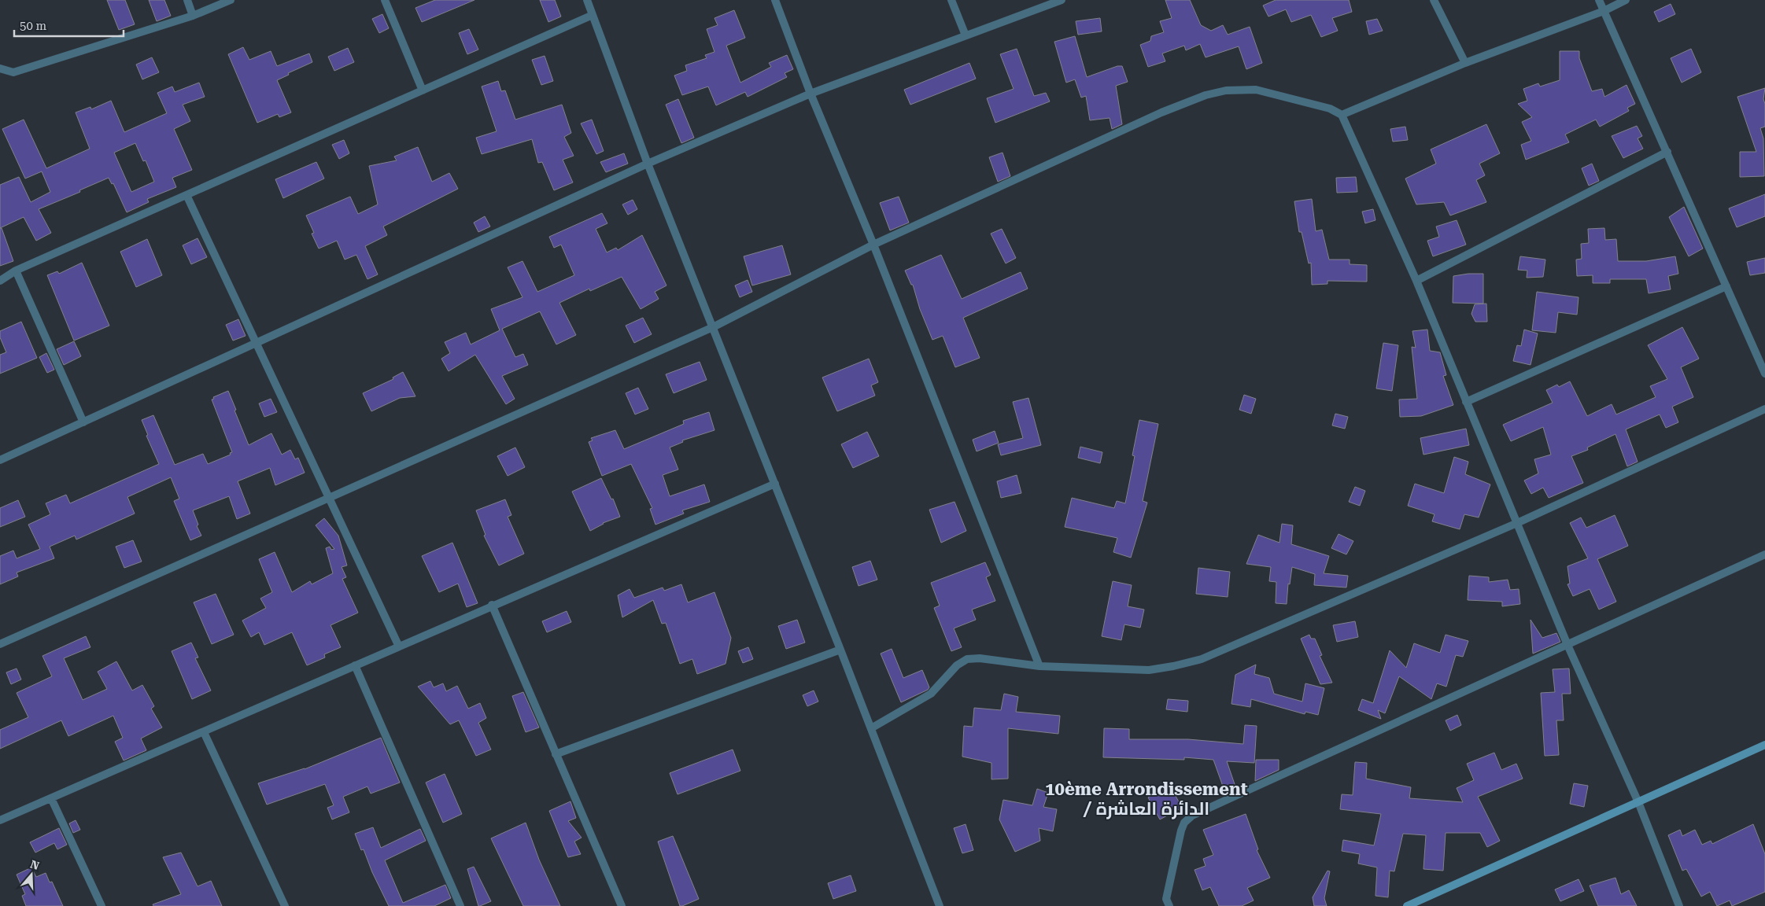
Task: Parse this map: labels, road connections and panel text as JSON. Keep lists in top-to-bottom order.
{
  "districts": ["10ème Arrondissement / الدائرة العاشرة"],
  "scale_bar": "50 m",
  "north": "top"
}
